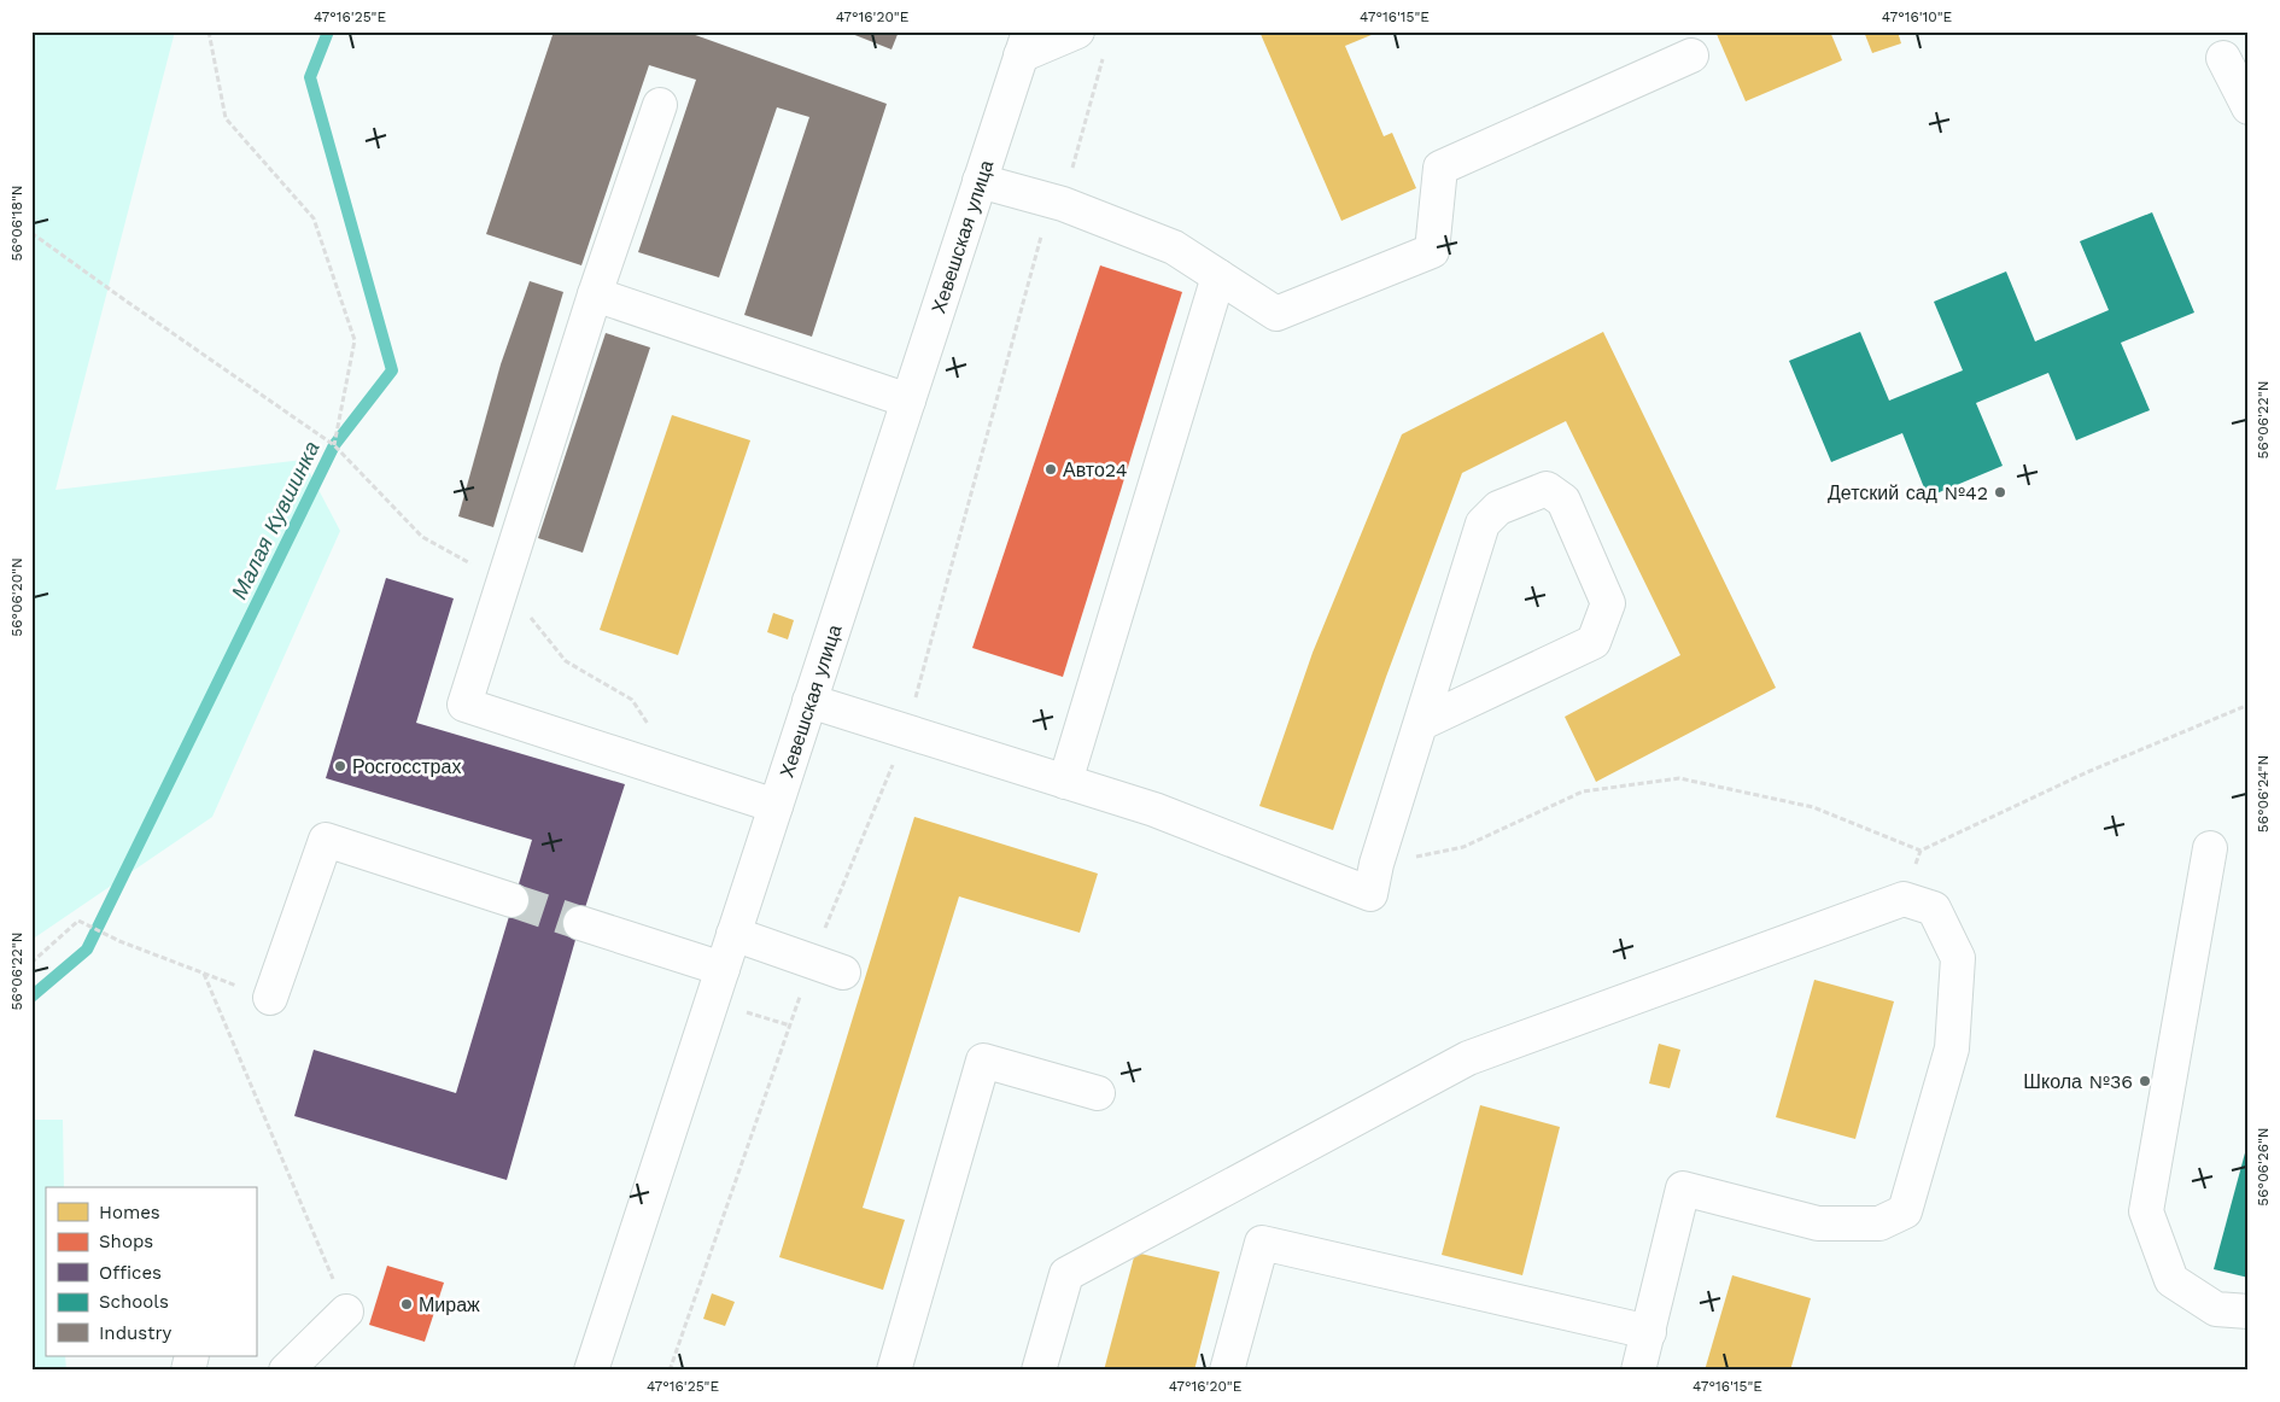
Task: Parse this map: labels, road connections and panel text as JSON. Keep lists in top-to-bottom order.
{
  "streets": {
    "street": ["Хевешская улица"]
  },
  "water": ["Малая Кувшинка"],
  "places": [
    "Авто24",
    "Детский сад №42",
    "Росгосстрах",
    "Школа №36",
    "Мираж"
  ],
  "legend": [
    "Homes",
    "Shops",
    "Offices",
    "Schools",
    "Industry"
  ],
  "coordinates": [
    "47°16'25\"E",
    "47°16'20\"E",
    "47°16'15\"E",
    "47°16'10\"E",
    "56°06'18\"N",
    "56°06'22\"N",
    "56°06'20\"N",
    "56°06'24\"N",
    "56°06'26\"N"
  ]
}
